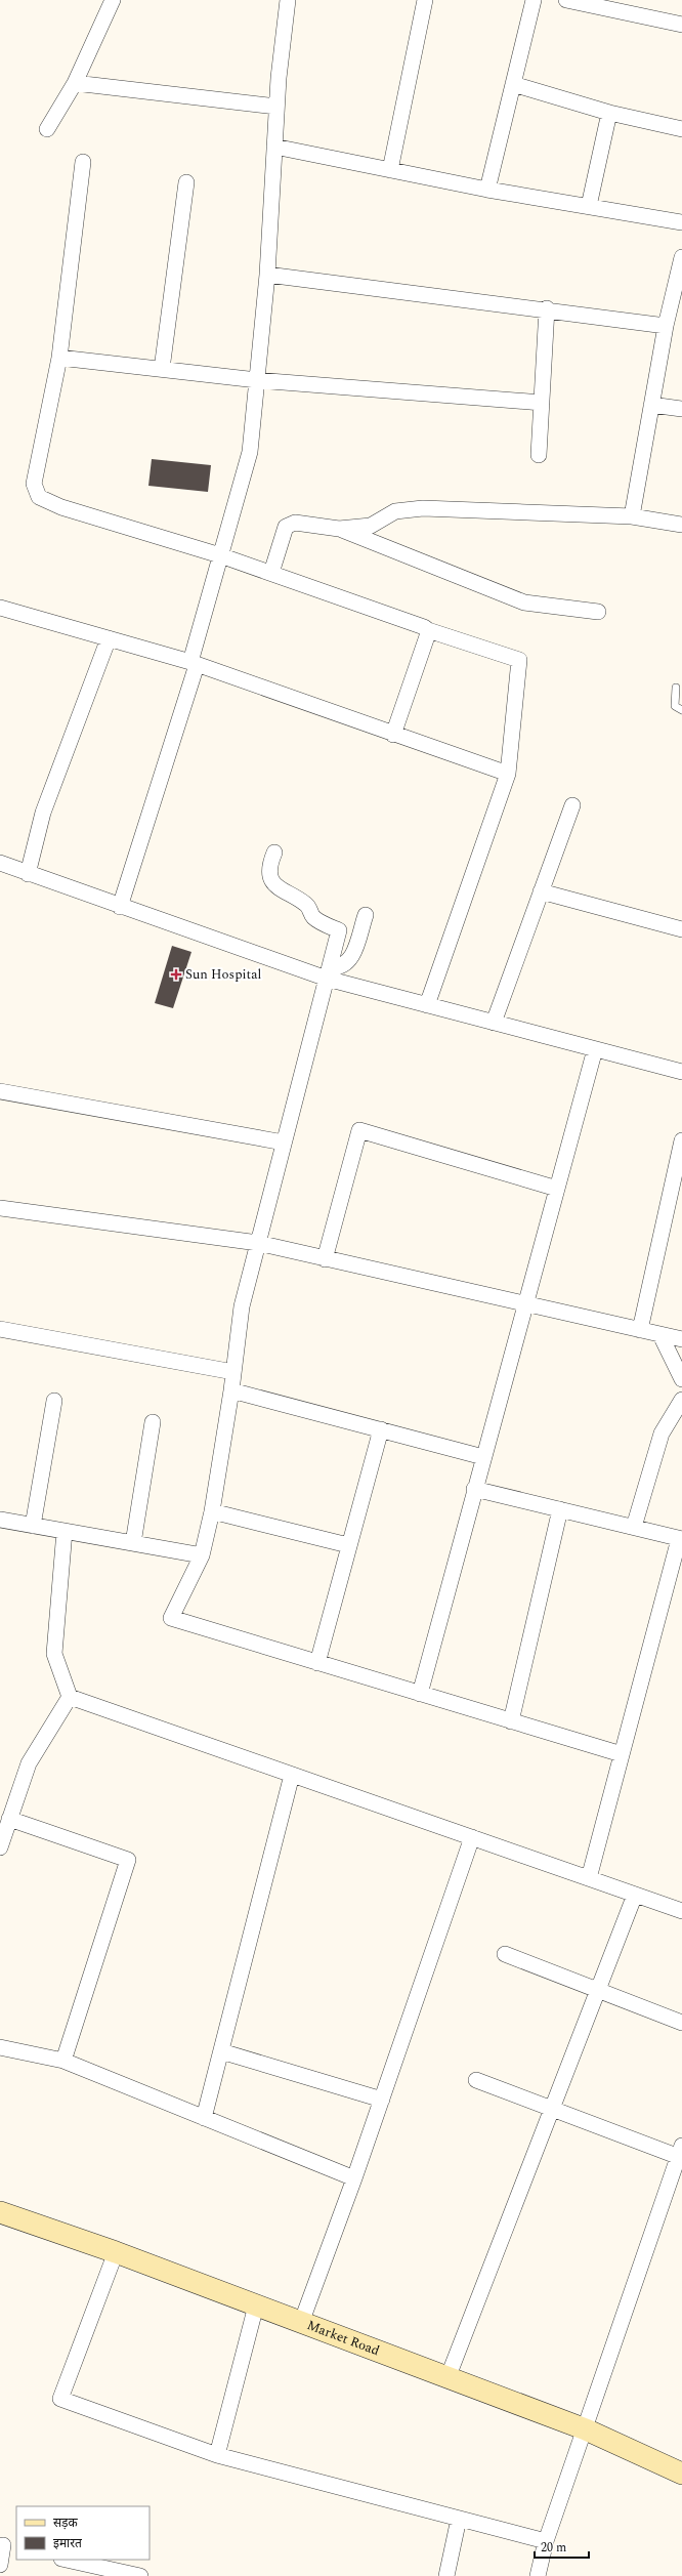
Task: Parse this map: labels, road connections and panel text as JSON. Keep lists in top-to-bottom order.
{
  "streets": {
    "street": ["Market Road"]
  },
  "places": {
    "health": ["Sun Hospital"]
  },
  "legend": ["सड़क", "इमारत"],
  "scale_bar": "20 m"
}
